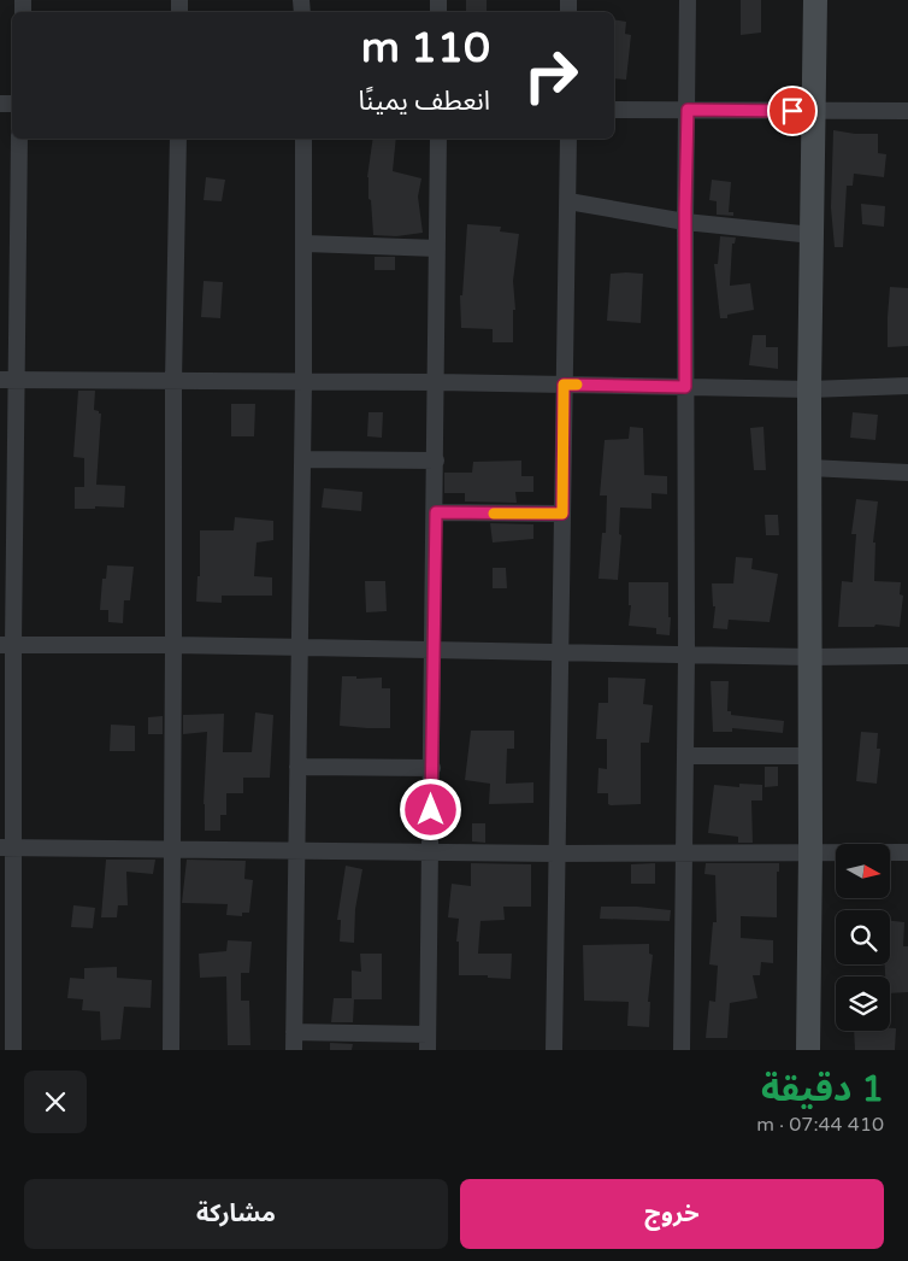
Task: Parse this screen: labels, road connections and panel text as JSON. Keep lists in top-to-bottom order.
{
  "north": "right",
  "page": {
    "turn": ["110 m", "انعطف يمينًا"],
    "heading": ["1 دقيقة", "410 m · 07:44"],
    "buttons": ["خروج", "مشاركة"]
  }
}
